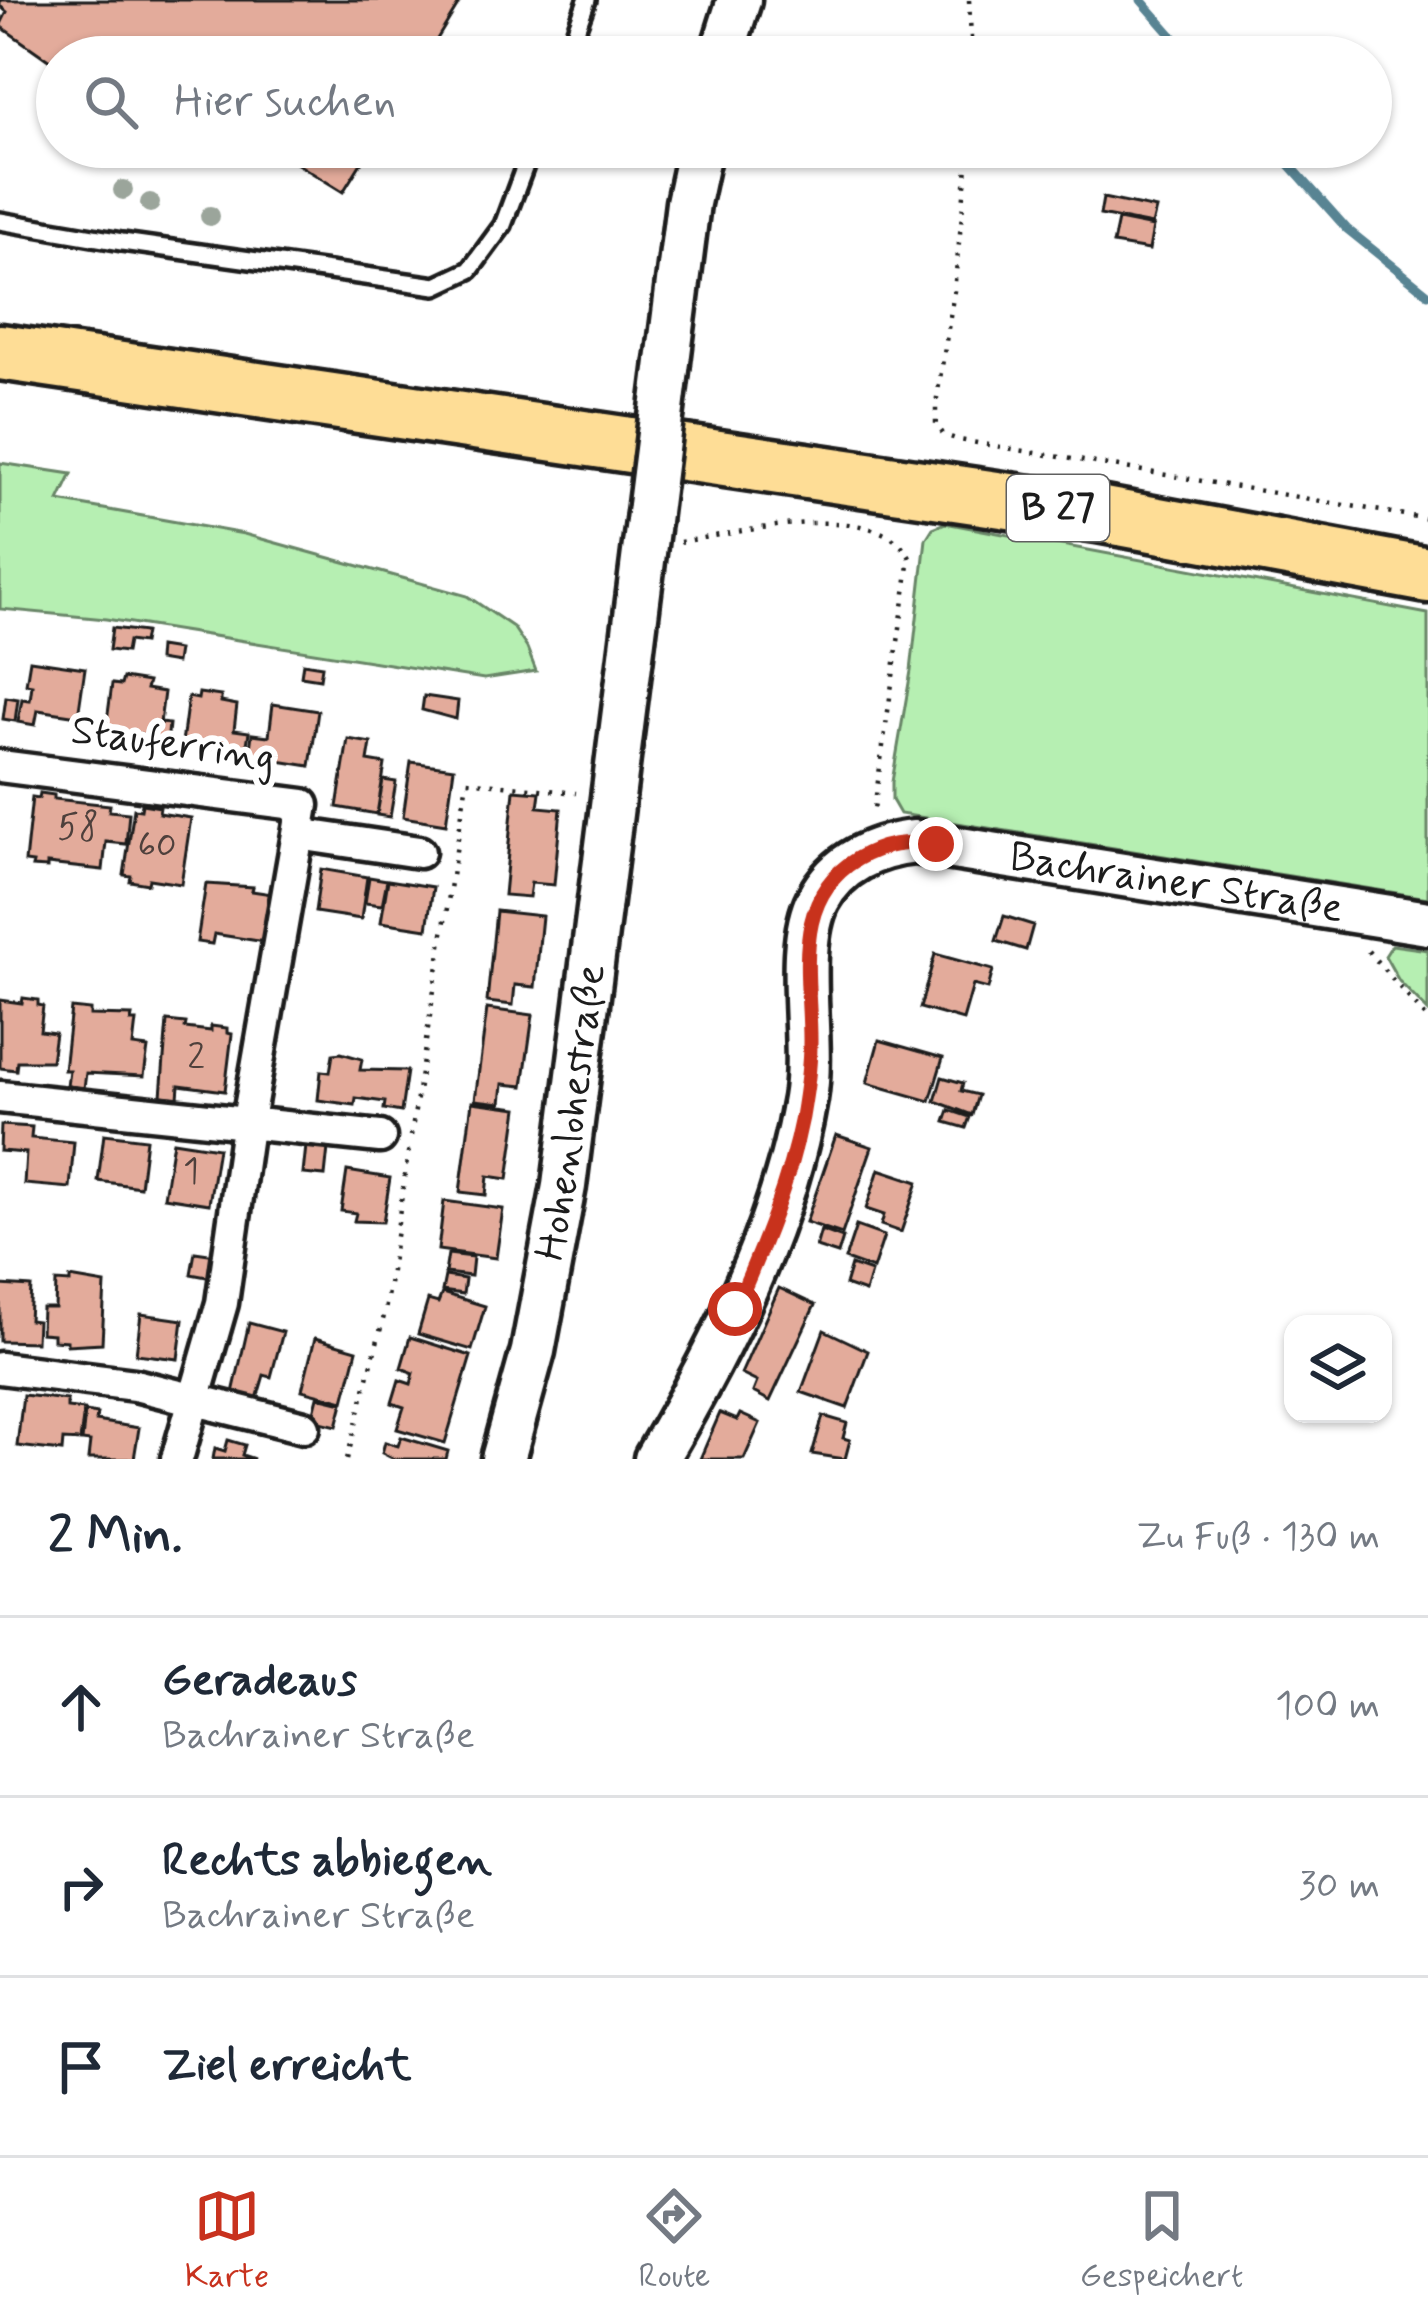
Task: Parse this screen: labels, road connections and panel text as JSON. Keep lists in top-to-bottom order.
{
  "streets": {
    "highway": ["B 27"],
    "main road": ["Bachrainer Straße", "Hohenlohestraße"],
    "street": ["Stauferring"]
  },
  "house_numbers": [
    "58",
    "60",
    "2",
    "1"
  ],
  "page": {
    "search": "Hier suchen",
    "heading": ["2 Min.", "Zu Fuß · 130 m"],
    "list": [
      ["Geradeaus", "Bachrainer Straße", "100 m"],
      ["Rechts abbiegen", "Bachrainer Straße", "30 m"],
      "Ziel erreicht"
    ],
    "nav": ["Karte", "Route", "Gespeichert"]
  }
}
